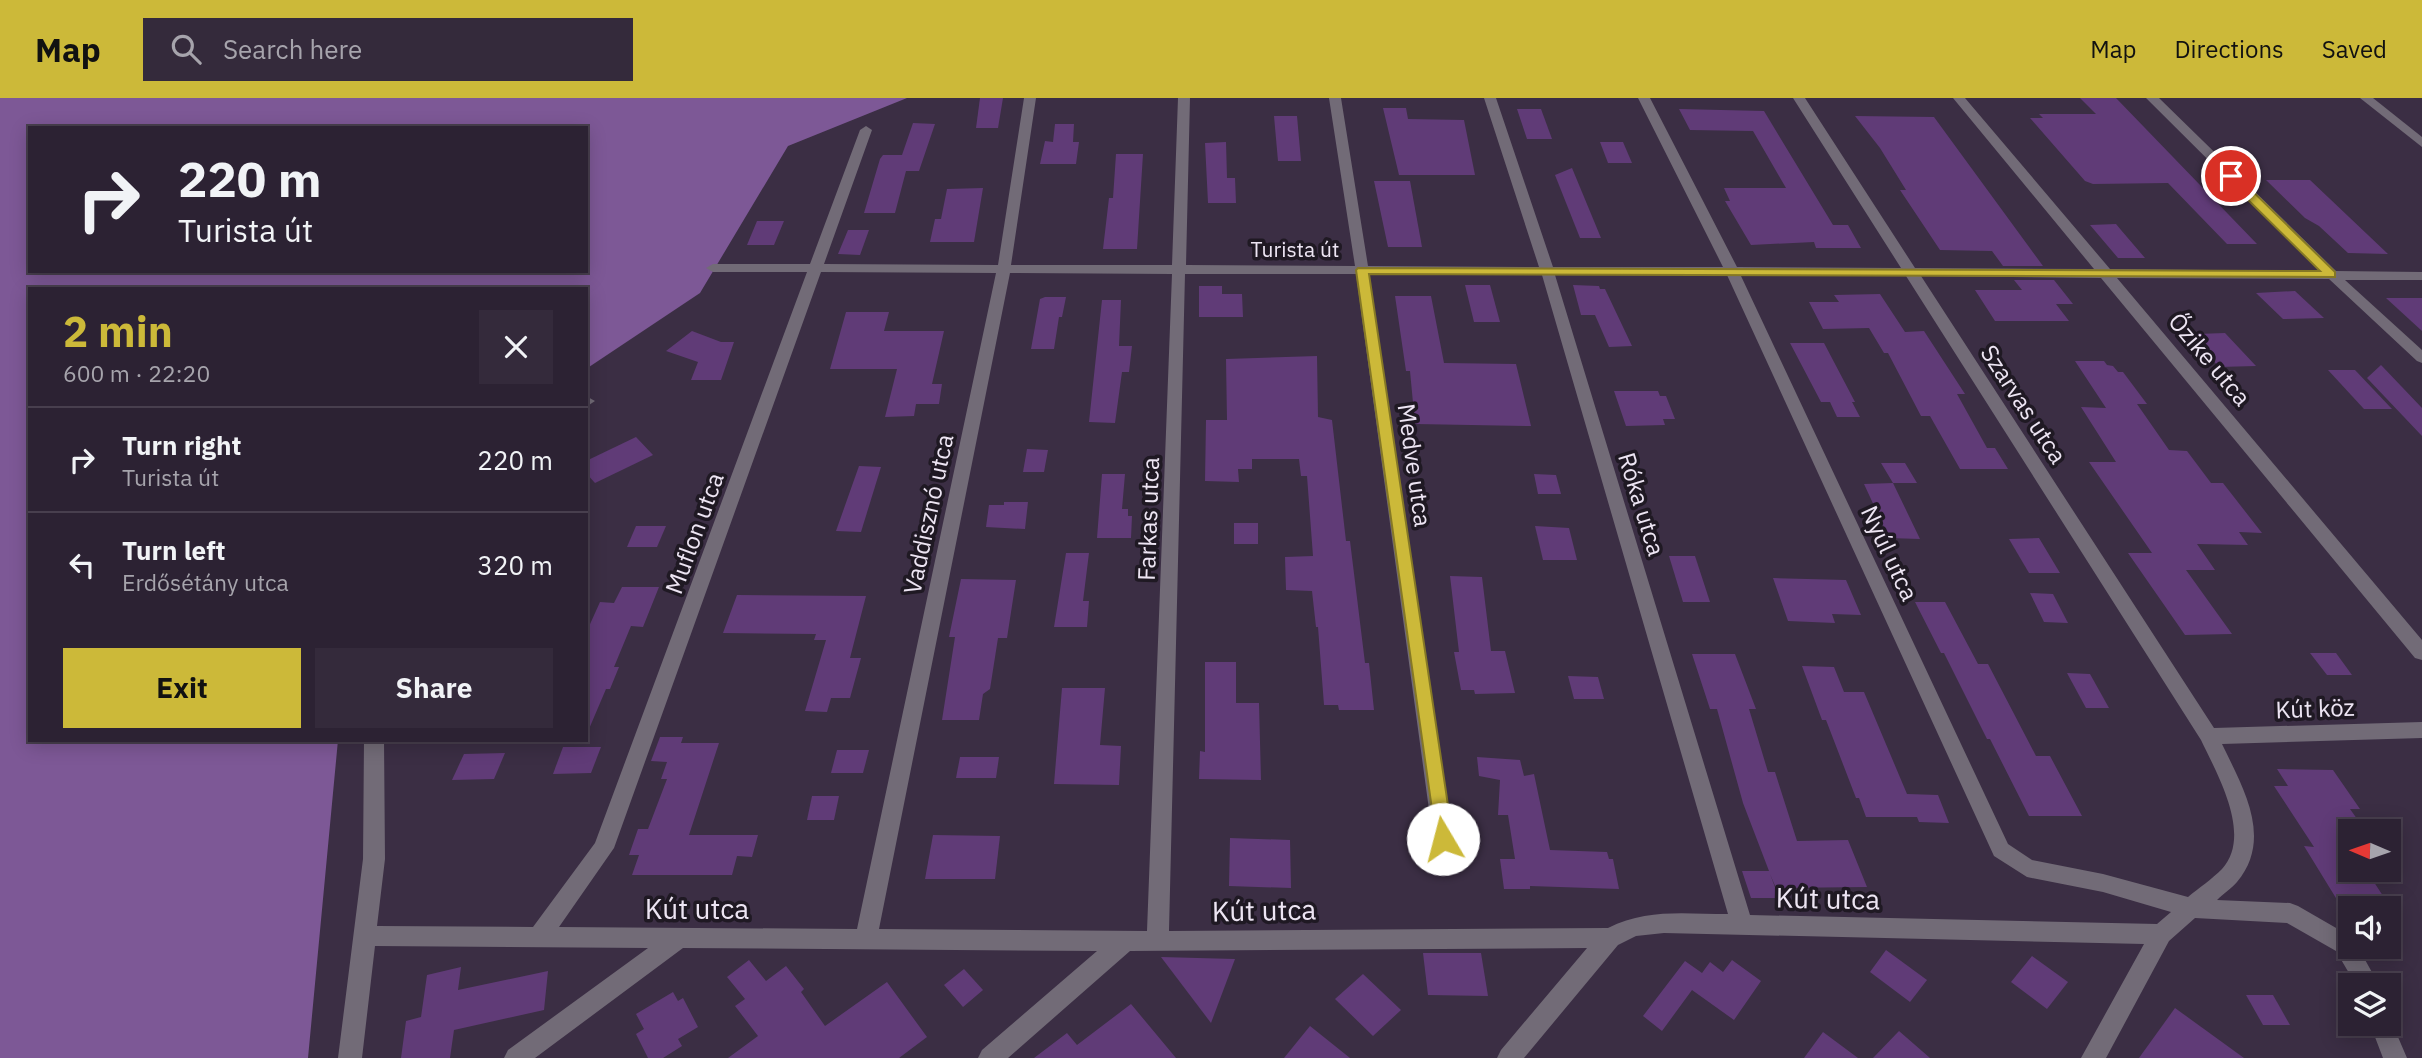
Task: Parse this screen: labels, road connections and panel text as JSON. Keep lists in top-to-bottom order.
{
  "streets": {
    "street": [
      "Turista út",
      "Őzike utca",
      "Szarvas utca",
      "Medve utca",
      "Róka utca",
      "Vaddisznó utca",
      "Farkas utca",
      "Muflon utca",
      "Nyúl utca",
      "Kút köz",
      "Kút utca"
    ]
  },
  "crossings": [
    ["Turista út", "Őzike utca"],
    ["Turista út", "Szarvas utca"],
    ["Turista út", "Medve utca"],
    ["Turista út", "Róka utca"],
    ["Turista út", "Vaddisznó utca"],
    ["Turista út", "Farkas utca"],
    ["Turista út", "Muflon utca"],
    ["Turista út", "Nyúl utca"],
    ["Szarvas utca", "Nyúl utca"],
    ["Szarvas utca", "Kút köz"],
    ["Szarvas utca", "Kút utca"],
    ["Róka utca", "Kút utca"],
    ["Vaddisznó utca", "Kút utca"],
    ["Farkas utca", "Kút utca"],
    ["Muflon utca", "Kút utca"]
  ],
  "north": "left",
  "page": {
    "header": "Map",
    "search": "Search here",
    "nav": ["Map", "Directions", "Saved"],
    "turn": ["220 m", "Turista út"],
    "heading": ["2 min", "600 m · 22:20"],
    "list": [
      {
        "name": "Turn right",
        "note": "Turista út",
        "value": "220 m"
      },
      {
        "name": "Turn left",
        "note": "Erdősétány utca",
        "value": "320 m"
      }
    ],
    "buttons": ["Exit", "Share"]
  }
}
